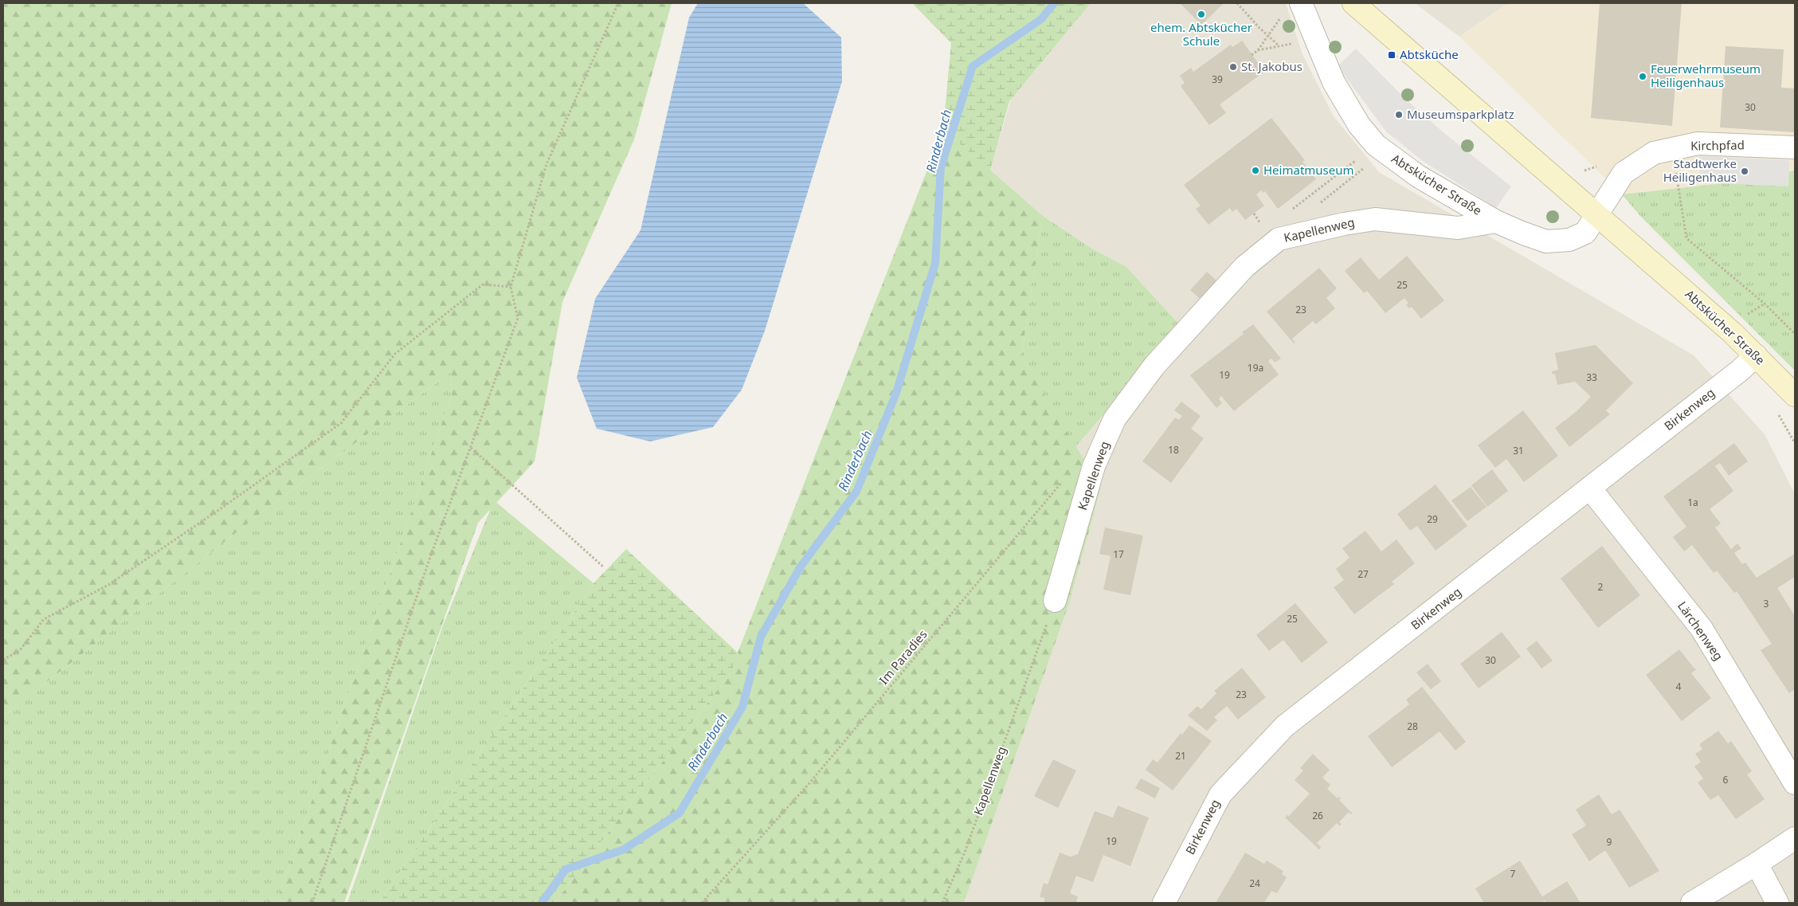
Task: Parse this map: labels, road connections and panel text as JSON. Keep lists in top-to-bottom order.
{
  "streets": {
    "street": [
      "Kirchpfad",
      "Abtskücher Straße",
      "Kapellenweg",
      "Birkenweg",
      "Lärchenweg"
    ],
    "path": ["Im Paradies"]
  },
  "crossings": [
    ["Kirchpfad", "Abtskücher Straße"],
    ["Abtskücher Straße", "Kapellenweg"],
    ["Abtskücher Straße", "Birkenweg"],
    ["Birkenweg", "Lärchenweg"]
  ],
  "water": ["Rinderbach"],
  "places": {
    "other": [
      "ehem. Abtskücher Schule",
      "St. Jakobus",
      "Feuerwehrmuseum Heiligenhaus",
      "Museumsparkplatz",
      "Heimatmuseum",
      "Stadtwerke Heiligenhaus"
    ],
    "transit": ["Abtsküche"]
  },
  "house_numbers": [
    "39",
    "30",
    "25",
    "23",
    "19a",
    "19",
    "33",
    "18",
    "31",
    "1a",
    "29",
    "17",
    "27",
    "2",
    "3",
    "25",
    "30",
    "4",
    "23",
    "28",
    "21",
    "6",
    "26",
    "19",
    "9",
    "7",
    "24"
  ]
}
